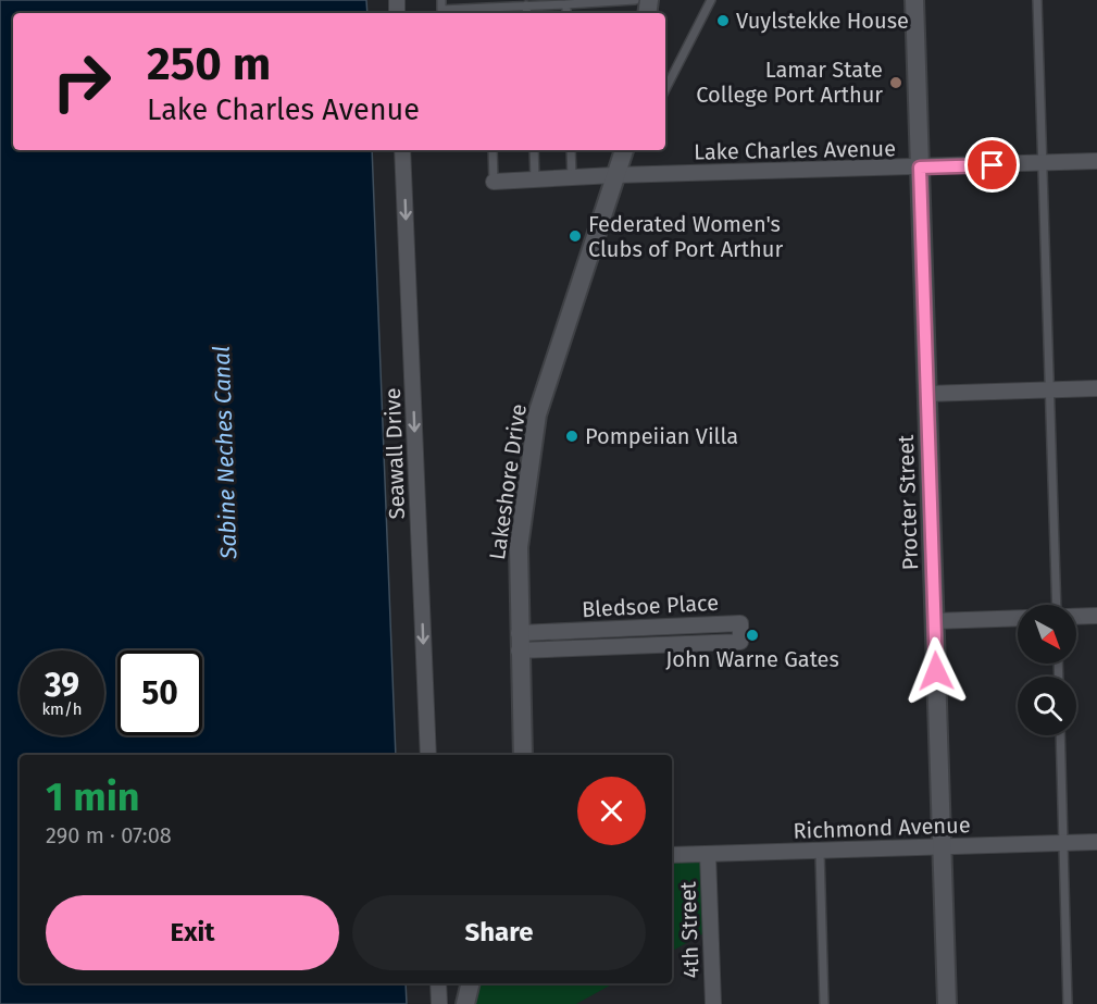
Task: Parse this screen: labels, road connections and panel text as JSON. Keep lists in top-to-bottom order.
{
  "streets": {
    "main road": ["Lakeshore Drive", "Procter Street"],
    "street": [
      "Lake Charles Avenue",
      "Seawall Drive",
      "Bledsoe Place",
      "Richmond Avenue",
      "4th Street"
    ]
  },
  "crossings": [
    ["Lake Charles Avenue", "Lakeshore Drive"],
    ["Lake Charles Avenue", "Procter Street"],
    ["Lakeshore Drive", "Bledsoe Place"],
    ["Procter Street", "Richmond Avenue"],
    ["Richmond Avenue", "4th Street"]
  ],
  "one_way": ["Seawall Drive"],
  "water": ["Sabine Neches Canal"],
  "places": [
    "Vuylstekke House",
    "Lamar State College Port Arthur",
    "Federated Women's Clubs of Port Arthur",
    "Pompeiian Villa",
    "John Warne Gates"
  ],
  "north": "bottom right",
  "page": {
    "turn": ["250 m", "Lake Charles Avenue"],
    "speed": "39 km/h",
    "limit": "50",
    "heading": ["1 min", "290 m · 07:08"],
    "buttons": ["Exit", "Share"]
  }
}
